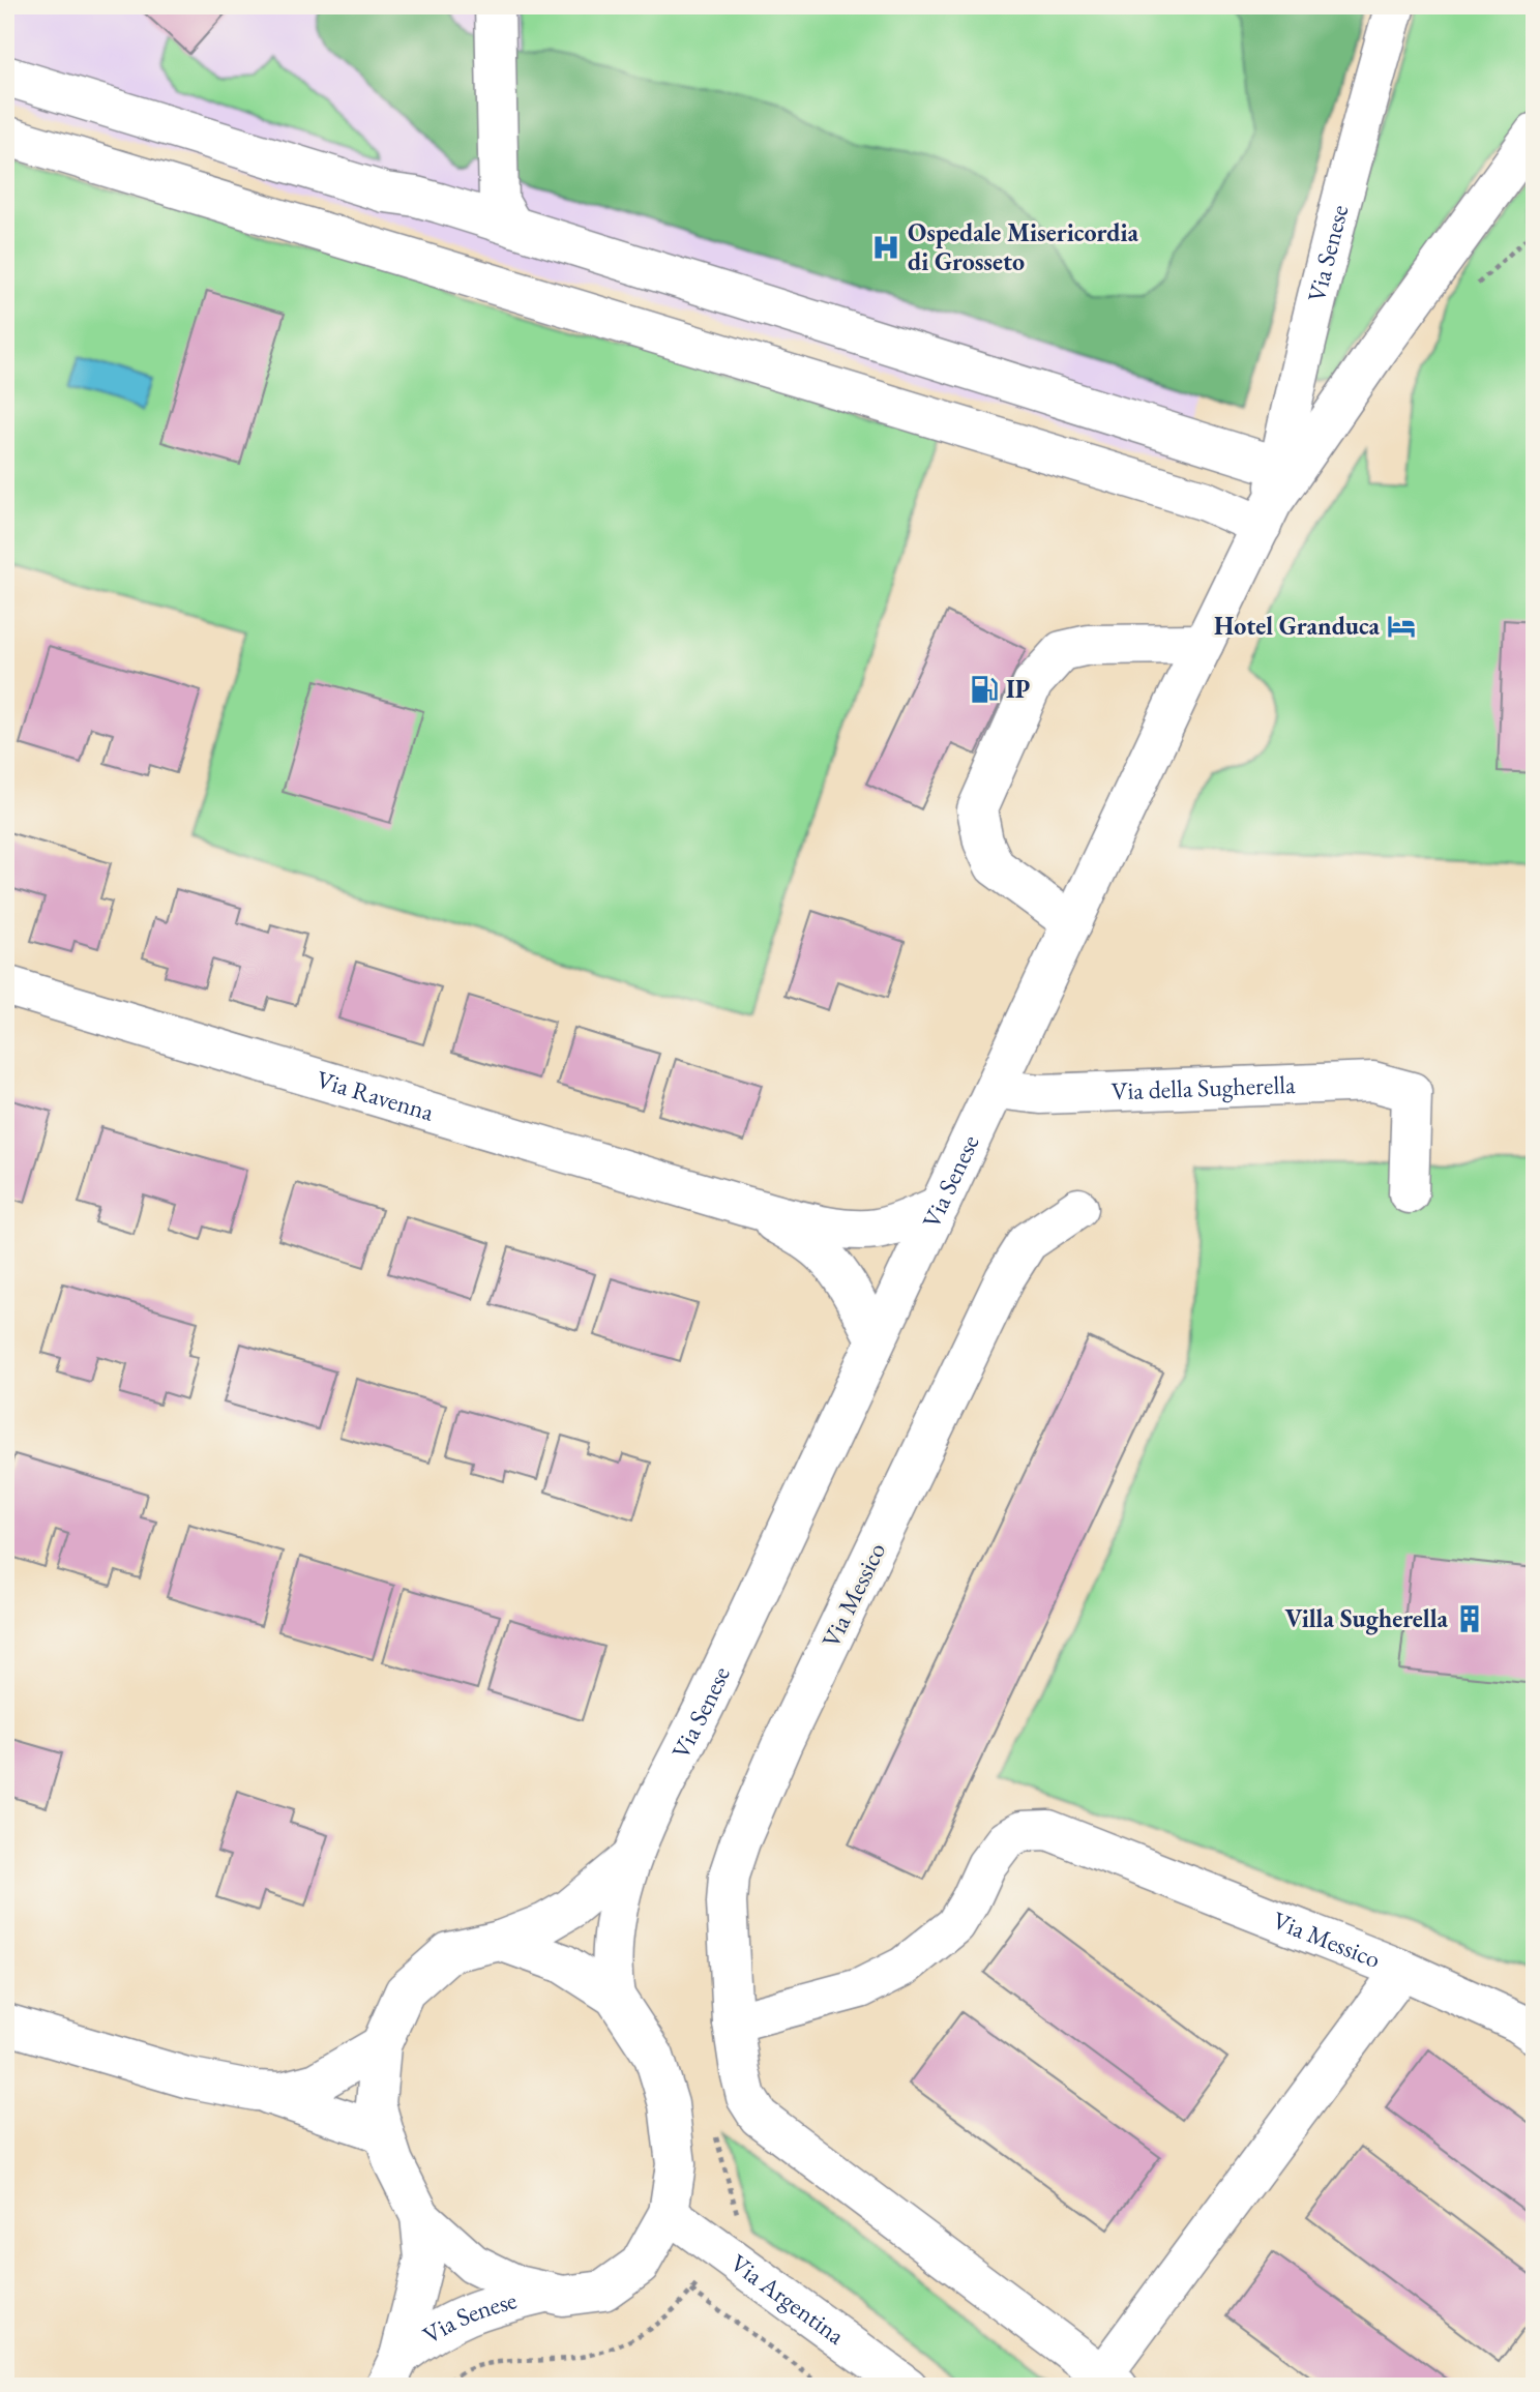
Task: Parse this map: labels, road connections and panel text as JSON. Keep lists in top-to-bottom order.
{
  "streets": {
    "street": [
      "Via Senese",
      "Via della Sugherella",
      "Via Ravenna",
      "Via Messico",
      "Via Argentina"
    ]
  },
  "crossings": [
    ["Via Senese", "Via della Sugherella"],
    ["Via Senese", "Via Ravenna"]
  ],
  "places": {
    "hospital": ["Ospedale Misericordia di Grosseto"],
    "hotel": ["Hotel Granduca"],
    "fuel station": ["IP"],
    "building": ["Villa Sugherella"]
  }
}
